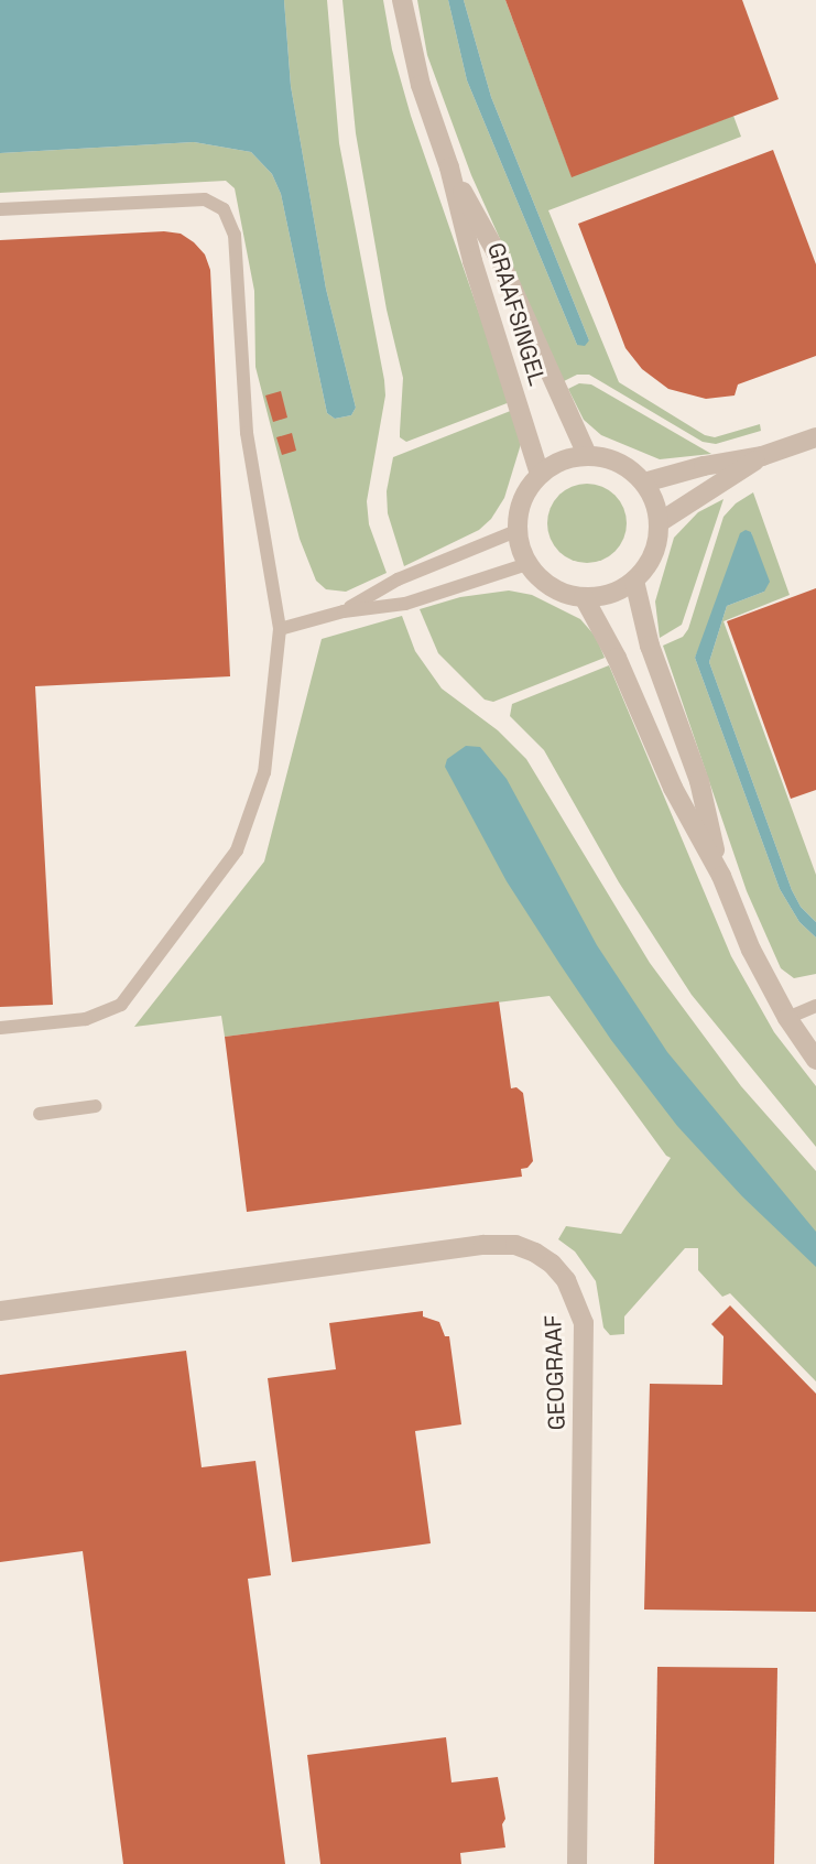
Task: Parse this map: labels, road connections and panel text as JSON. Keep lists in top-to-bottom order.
{
  "streets": {
    "street": ["GRAAFSINGEL", "GEOGRAAF"]
  }
}
